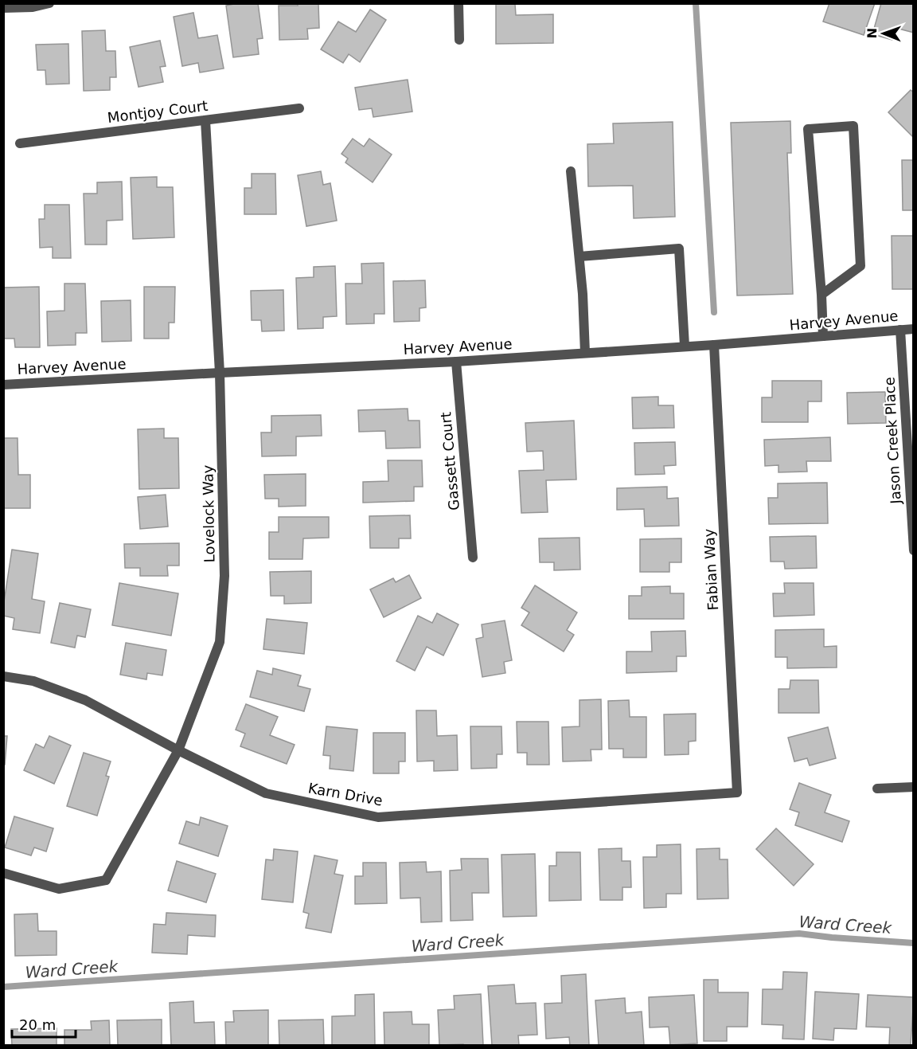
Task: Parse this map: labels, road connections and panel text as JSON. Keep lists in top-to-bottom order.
{
  "streets": {
    "street": [
      "Montjoy Court",
      "Harvey Avenue",
      "Jason Creek Place",
      "Gassett Court",
      "Lovelock Way",
      "Fabian Way",
      "Karn Drive"
    ]
  },
  "crossings": [
    ["Montjoy Court", "Lovelock Way"],
    ["Harvey Avenue", "Jason Creek Place"],
    ["Harvey Avenue", "Gassett Court"],
    ["Harvey Avenue", "Lovelock Way"],
    ["Harvey Avenue", "Fabian Way"],
    ["Lovelock Way", "Karn Drive"],
    ["Fabian Way", "Karn Drive"]
  ],
  "water": ["Ward Creek"],
  "scale_bar": "20 m",
  "north": "left"
}
